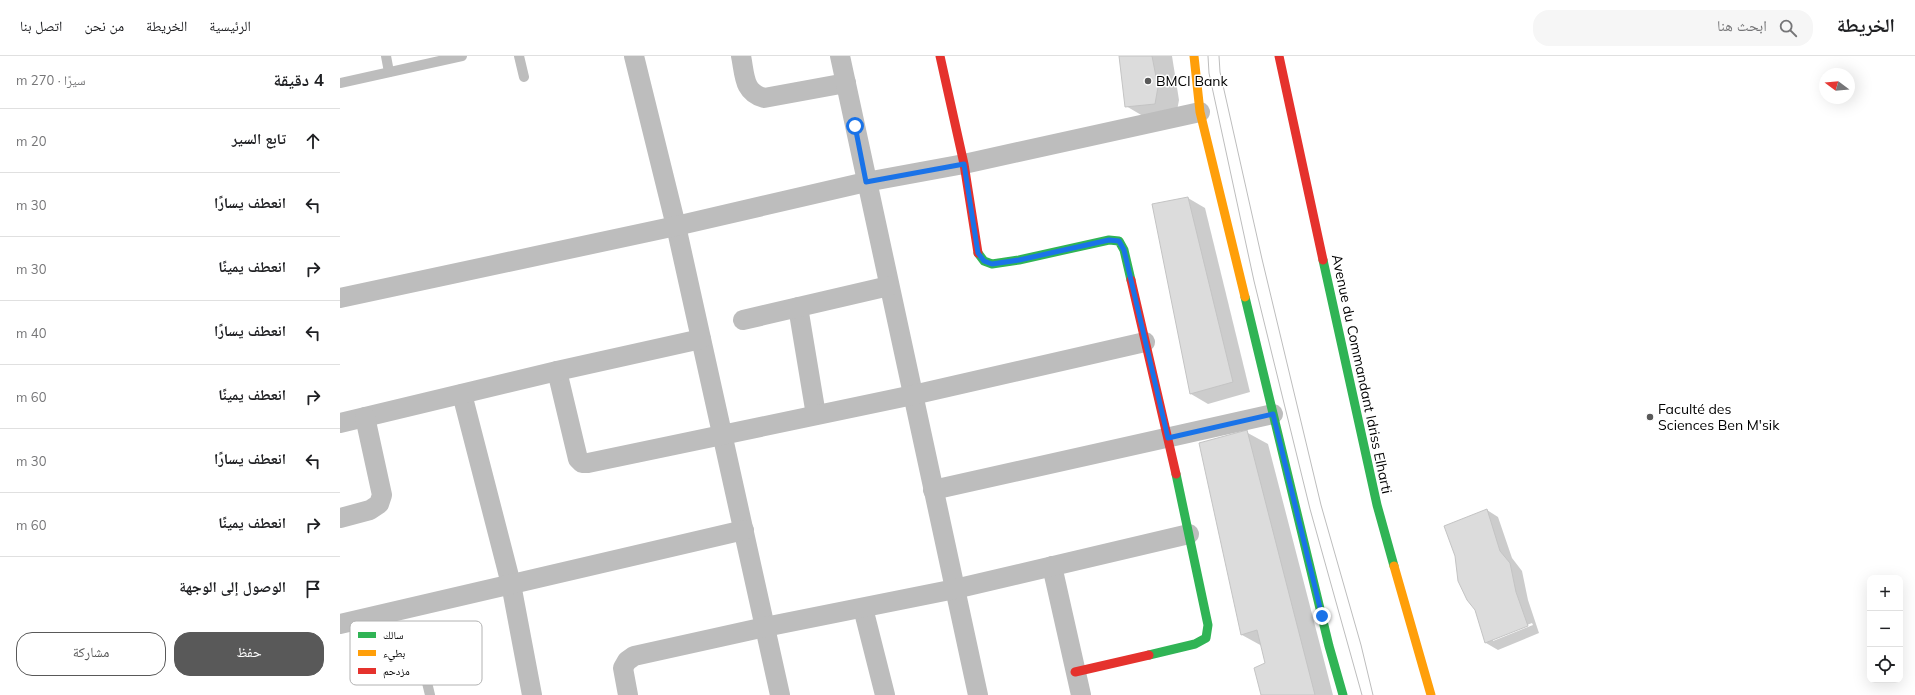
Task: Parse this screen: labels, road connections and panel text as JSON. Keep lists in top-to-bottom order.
{
  "streets": {
    "main road": ["Avenue du Commandant Idriss Elharti"]
  },
  "places": ["BMCI Bank", "Faculté des Sciences Ben M'sik"],
  "legend": ["سالك", "بطيء", "مزدحم"],
  "north": "left",
  "page": {
    "header": "الخريطة",
    "search": "ابحث هنا",
    "nav": [
      "الرئيسية",
      "الخريطة",
      "من نحن",
      "اتصل بنا"
    ],
    "heading": ["4 دقيقة", "سيرًا · 270 m"],
    "list": [
      ["تابع السير", "20 m"],
      ["انعطف يسارًا", "30 m"],
      ["انعطف يمينًا", "30 m"],
      ["انعطف يسارًا", "40 m"],
      ["انعطف يمينًا", "60 m"],
      ["انعطف يسارًا", "30 m"],
      ["انعطف يمينًا", "60 m"],
      "الوصول إلى الوجهة"
    ],
    "map_buttons": ["+", "−"],
    "buttons": ["حفظ", "مشاركة"]
  }
}
